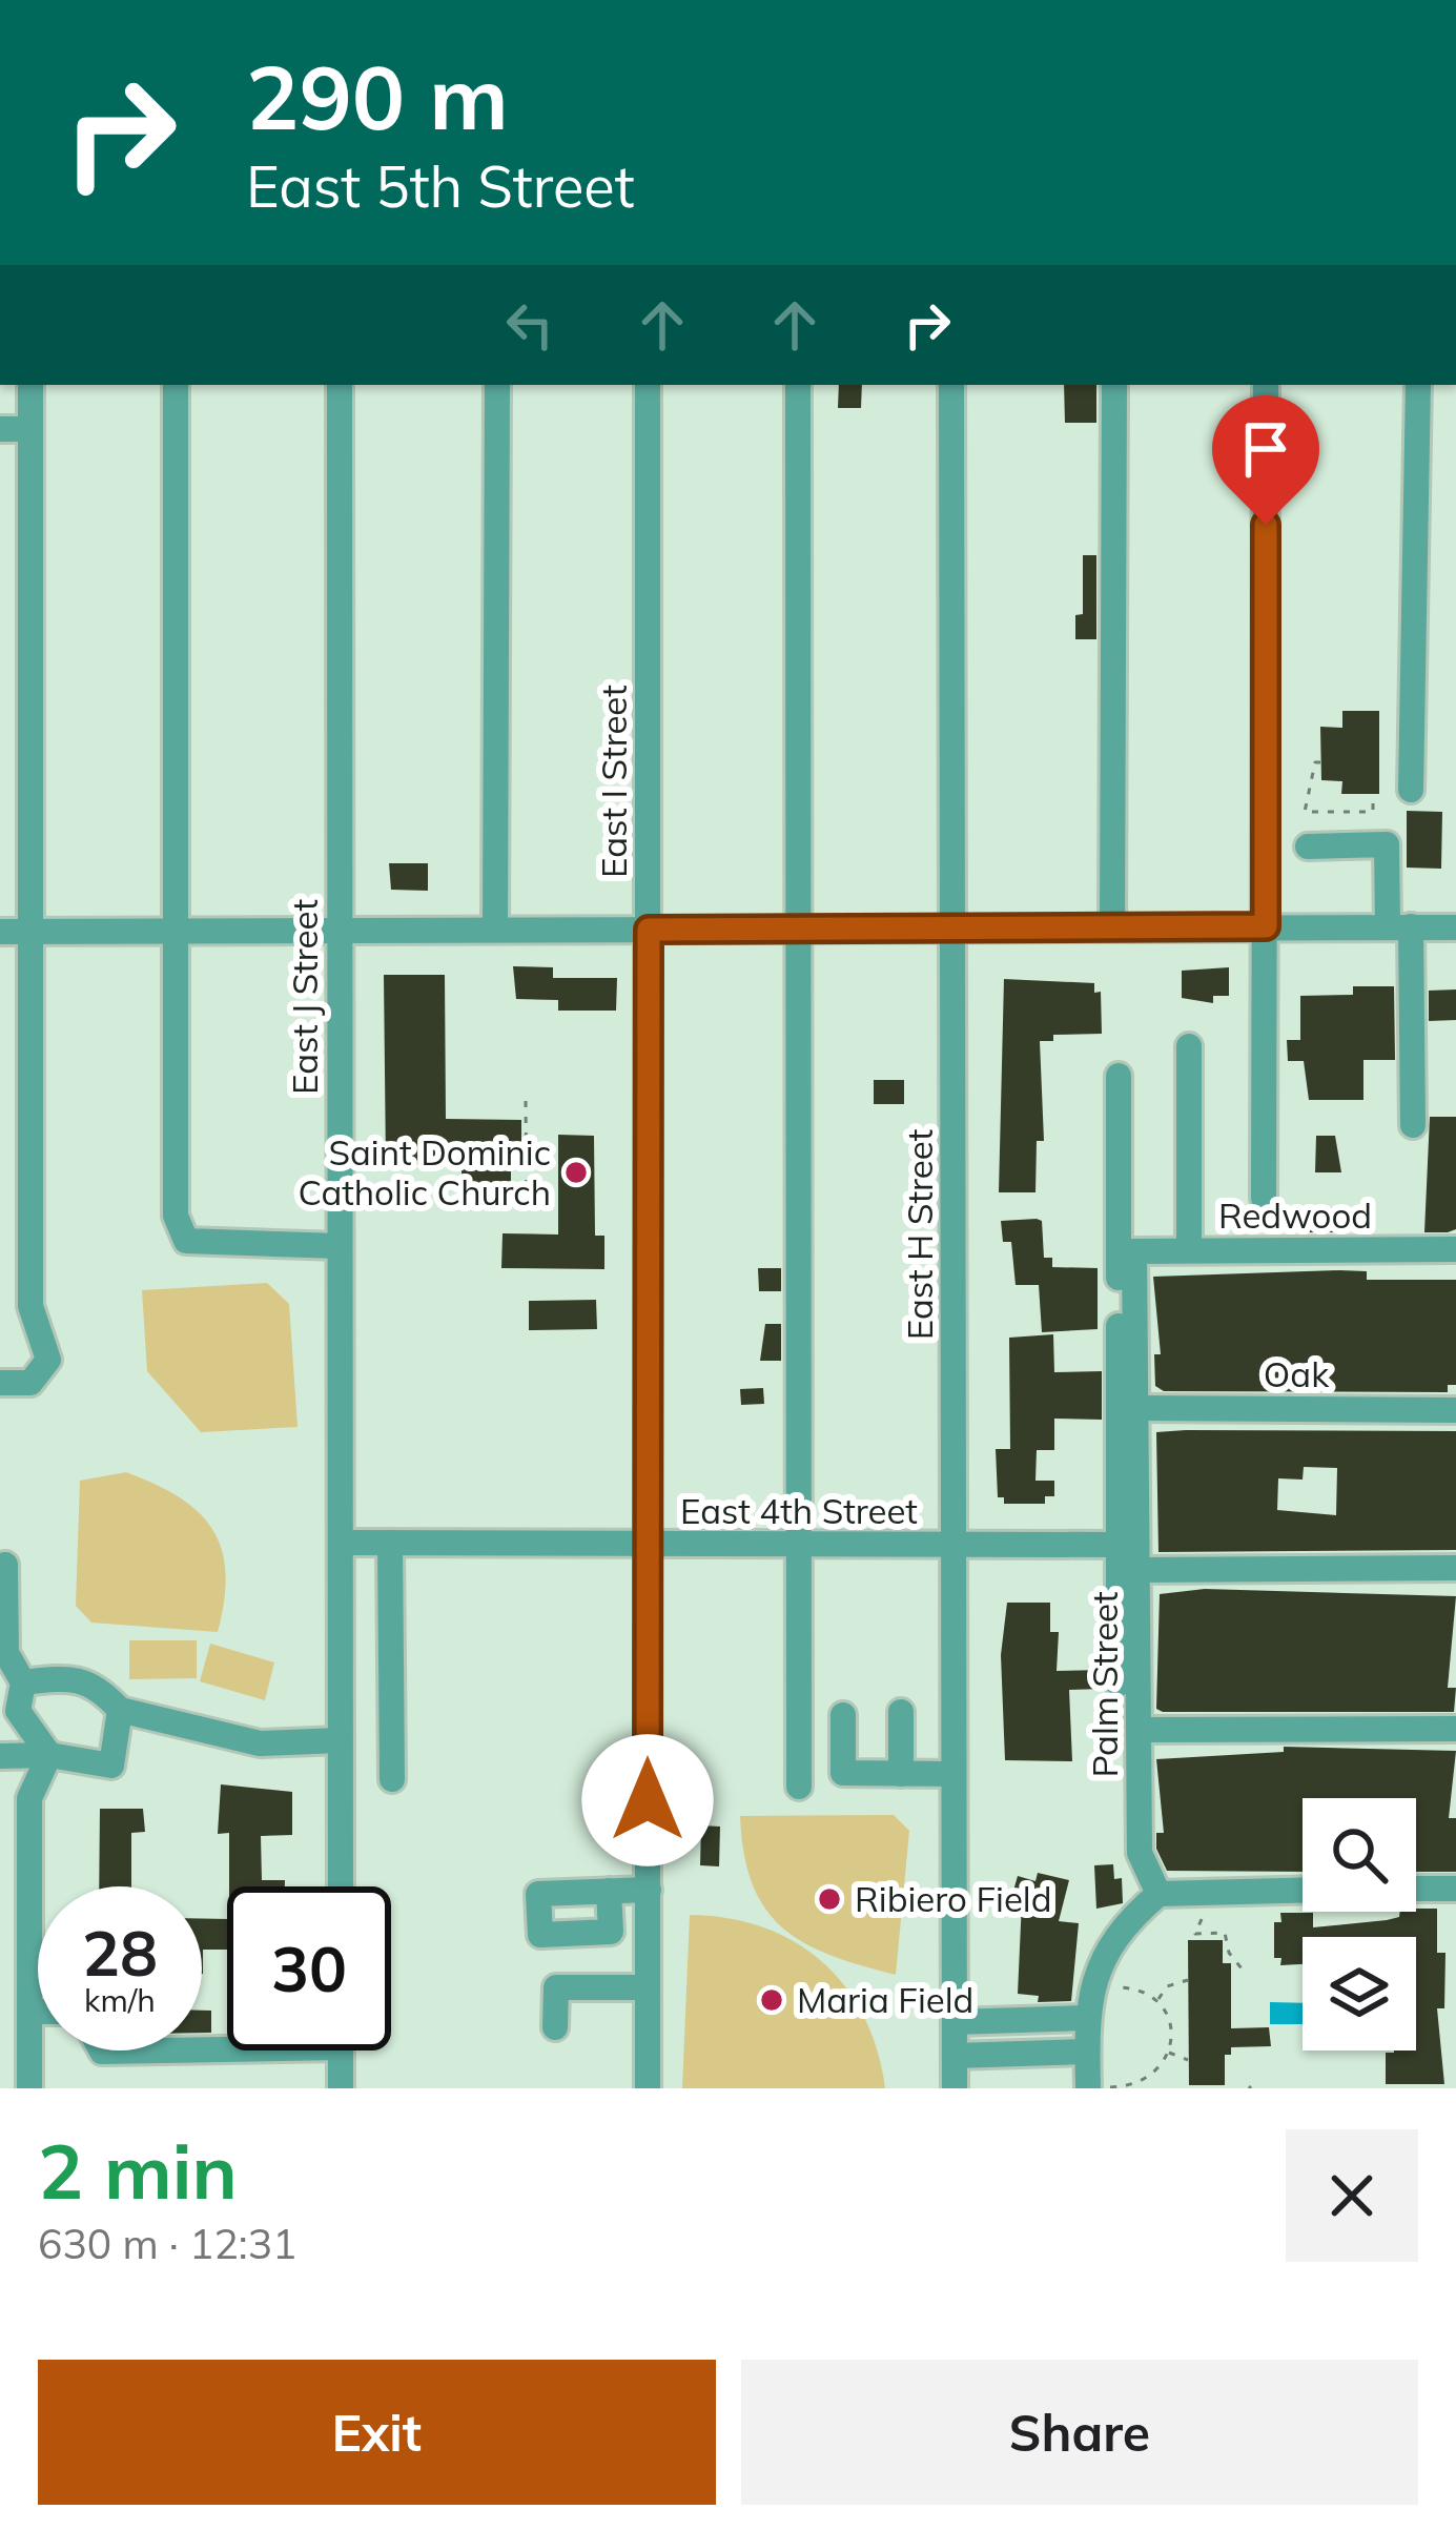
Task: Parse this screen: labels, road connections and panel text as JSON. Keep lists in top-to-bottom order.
{
  "streets": {
    "street": [
      "East I Street",
      "East J Street",
      "Redwood",
      "East H Street",
      "Oak",
      "East 4th Street",
      "Palm Street"
    ]
  },
  "crossings": [
    ["East I Street", "East 4th Street"],
    ["East J Street", "East 4th Street"],
    ["Redwood", "Palm Street"],
    ["East H Street", "East 4th Street"],
    ["Oak", "Palm Street"]
  ],
  "places": ["Saint Dominic Catholic Church", "Ribiero Field", "Maria Field"],
  "page": {
    "turn": ["290 m", "East 5th Street"],
    "speed": "28 km/h",
    "limit": "30",
    "heading": ["2 min", "630 m · 12:31"],
    "buttons": ["Exit", "Share"]
  }
}
